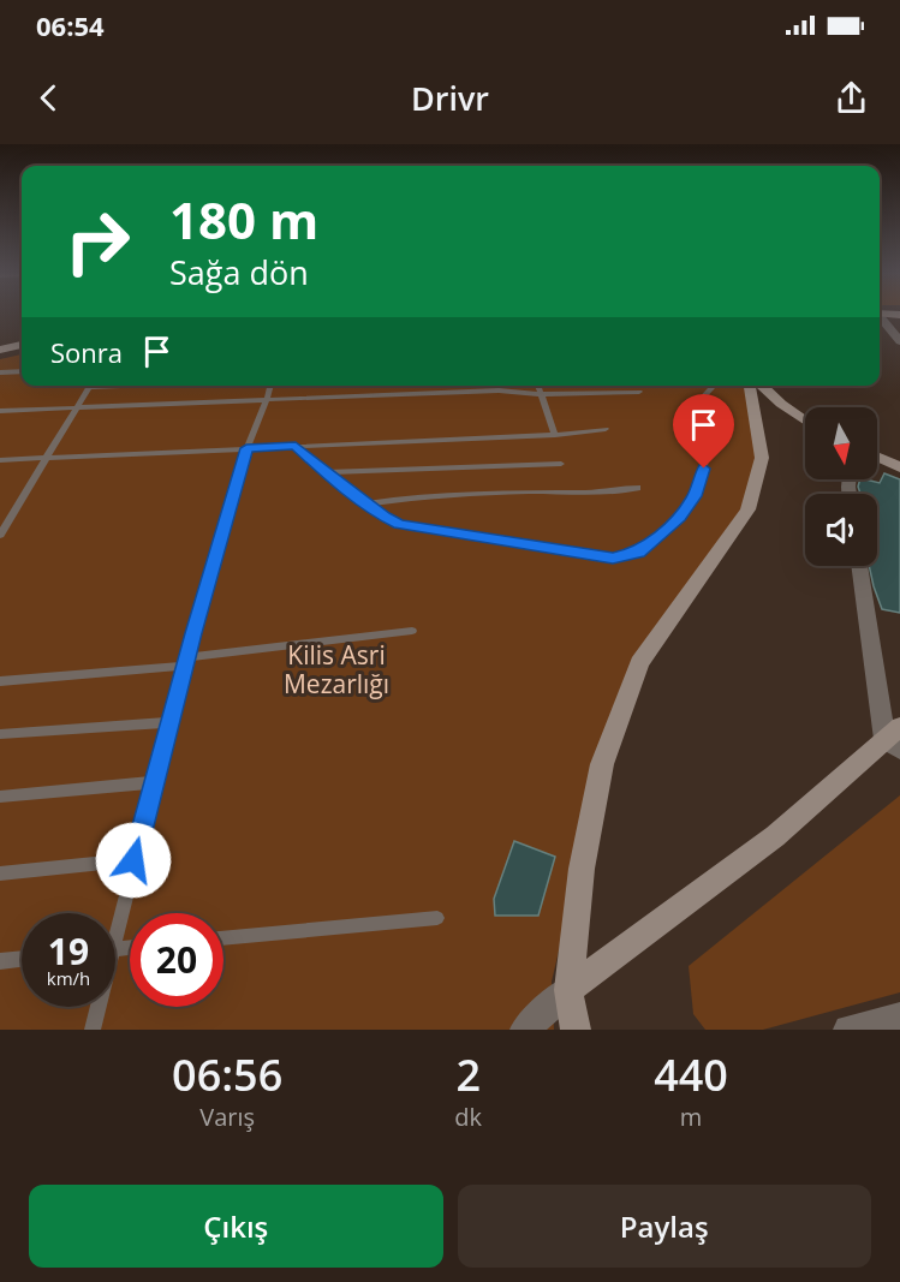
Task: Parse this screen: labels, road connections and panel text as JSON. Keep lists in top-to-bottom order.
{
  "parks": ["Kilis Asri Mezarlığı"],
  "north": "bottom",
  "page": {
    "status": "06:54",
    "header": "Drivr",
    "turn": ["180 m", "Sağa dön"],
    "then": "Sonra",
    "speed": "19 km/h",
    "limit": "20",
    "eta": [
      "06:56",
      "Varış",
      "2",
      "dk",
      "440",
      "m"
    ],
    "buttons": ["Çıkış", "Paylaş"]
  }
}
